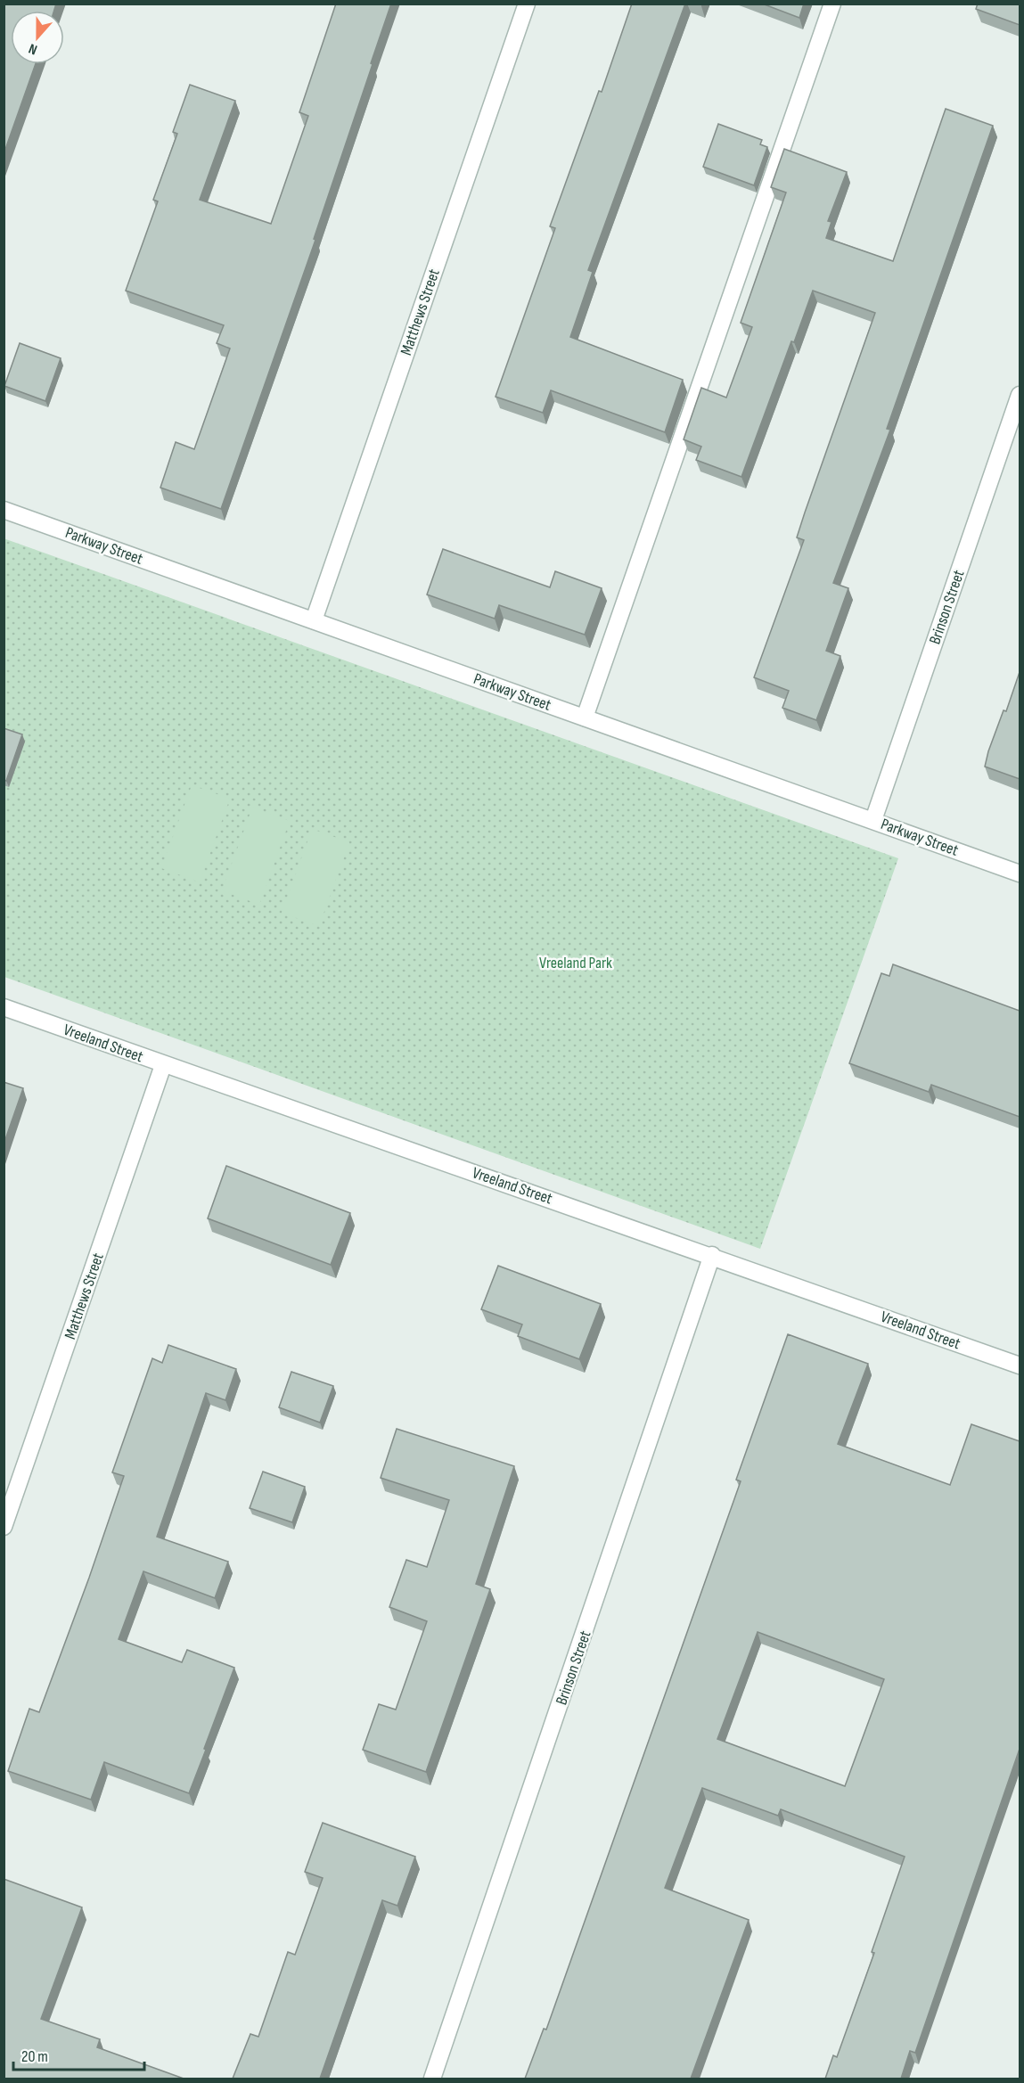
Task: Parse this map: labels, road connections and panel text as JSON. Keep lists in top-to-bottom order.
{
  "streets": {
    "street": [
      "Matthews Street",
      "Parkway Street",
      "Brinson Street",
      "Vreeland Street"
    ]
  },
  "crossings": [
    ["Matthews Street", "Parkway Street"],
    ["Matthews Street", "Vreeland Street"],
    ["Parkway Street", "Brinson Street"],
    ["Brinson Street", "Vreeland Street"]
  ],
  "parks": ["Vreeland Park"],
  "scale_bar": "20 m",
  "north": "bottom"
}
